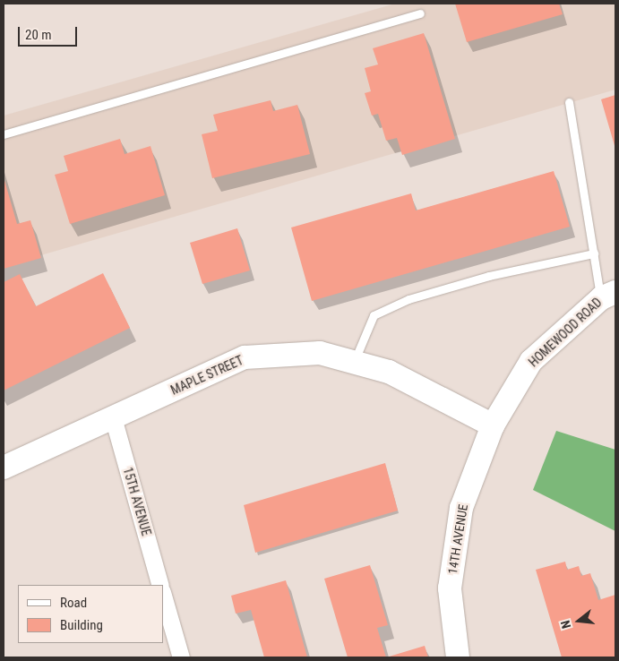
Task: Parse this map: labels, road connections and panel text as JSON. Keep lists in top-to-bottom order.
{
  "streets": {
    "street": [
      "HOMEWOOD ROAD",
      "MAPLE STREET",
      "15TH AVENUE",
      "14TH AVENUE"
    ]
  },
  "crossings": [
    ["HOMEWOOD ROAD", "MAPLE STREET"],
    ["HOMEWOOD ROAD", "14TH AVENUE"],
    ["MAPLE STREET", "15TH AVENUE"],
    ["MAPLE STREET", "14TH AVENUE"]
  ],
  "legend": ["Road", "Building"],
  "scale_bar": "20 m",
  "north": "left"
}
